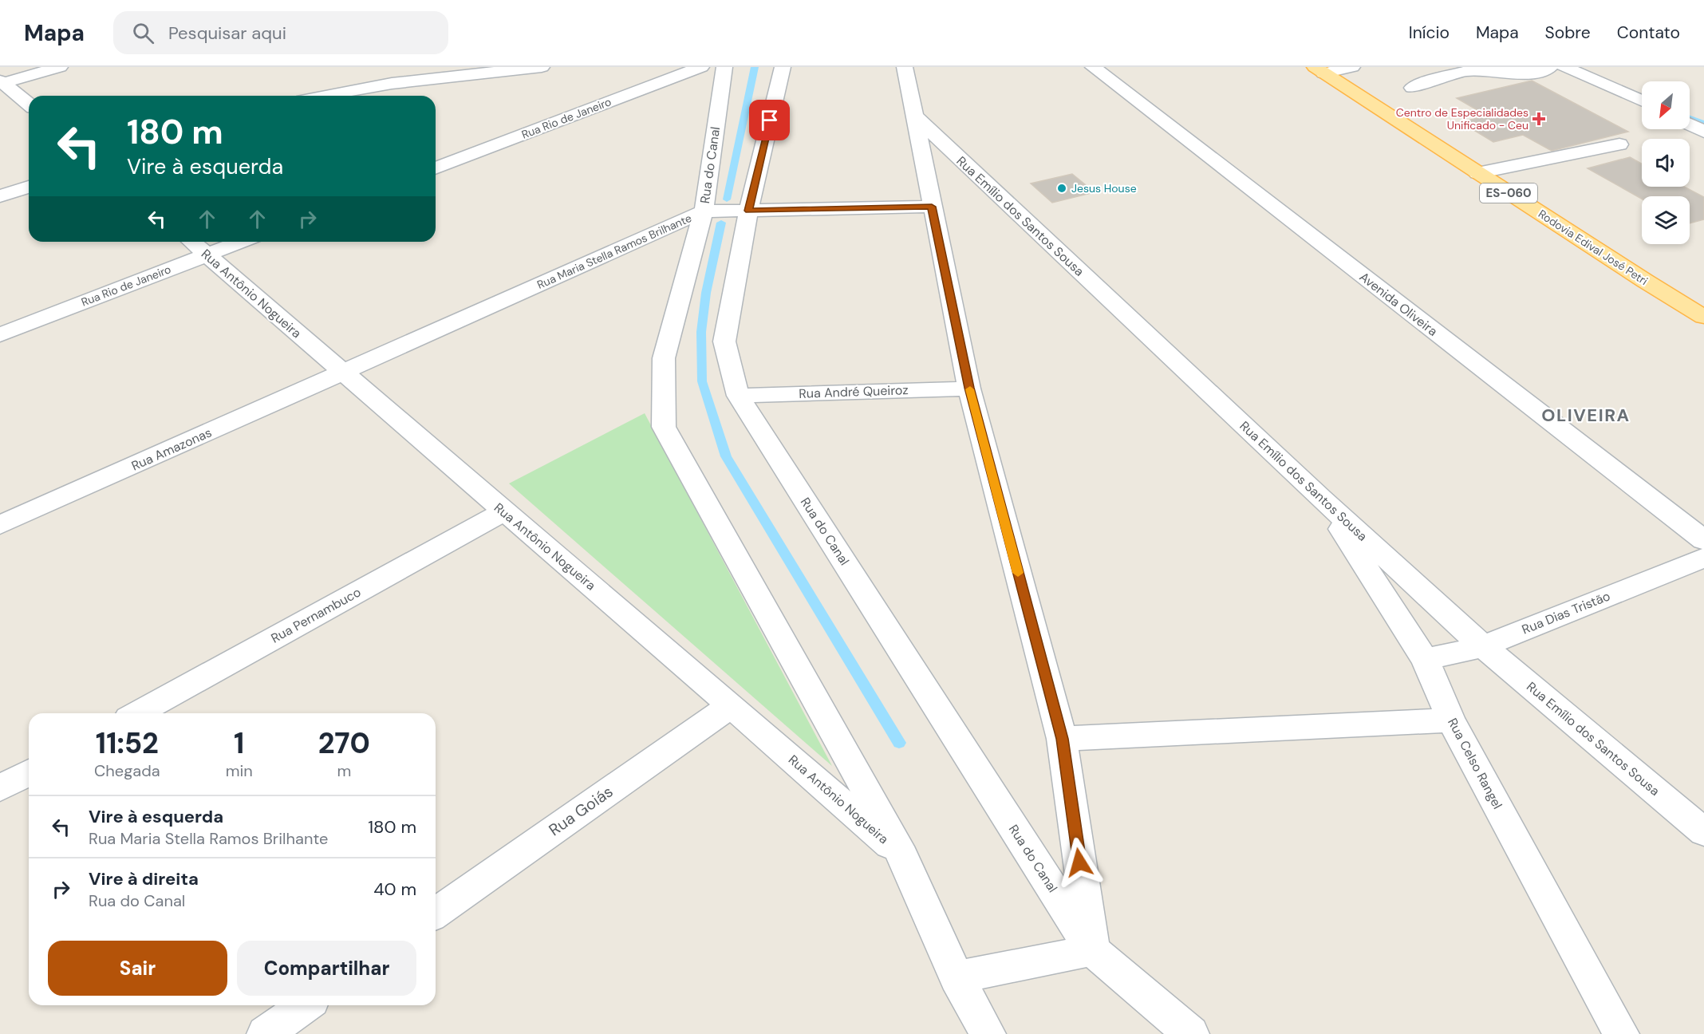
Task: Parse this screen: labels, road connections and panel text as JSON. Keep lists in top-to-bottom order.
{
  "streets": {
    "main road": ["ES-060", "Rodovia Edival José Petri"],
    "street": [
      "Rua Rio de Janeiro",
      "Rua do Canal",
      "Rua Emílio dos Santos Sousa",
      "Rua Maria Stella Ramos Brilhante",
      "Rua Antônio Nogueira",
      "Avenida Oliveira",
      "Rua André Queiroz",
      "Rua Amazonas",
      "Rua Dias Tristão",
      "Rua Pernambuco",
      "Rua Celso Rangel",
      "Rua Goiás"
    ]
  },
  "crossings": [
    ["Rua Rio de Janeiro", "Rua Antônio Nogueira"],
    ["Rua do Canal", "Rua Maria Stella Ramos Brilhante"],
    ["Rua do Canal", "Rua Antônio Nogueira"],
    ["Rua do Canal", "Rua André Queiroz"],
    ["Rua Emílio dos Santos Sousa", "Rua Dias Tristão"],
    ["Rua Emílio dos Santos Sousa", "Rua Celso Rangel"],
    ["Rua Maria Stella Ramos Brilhante", "Rua Antônio Nogueira"],
    ["Rua Maria Stella Ramos Brilhante", "Rua Amazonas"],
    ["Rua Antônio Nogueira", "Rua Amazonas"],
    ["Rua Antônio Nogueira", "Rua Pernambuco"],
    ["Rua Antônio Nogueira", "Rua Goiás"],
    ["Rua Dias Tristão", "Rua Celso Rangel"]
  ],
  "districts": ["OLIVEIRA"],
  "places": {
    "health": ["Centro de Especialidades Unificado - Ceu"],
    "other": ["Jesus House"]
  },
  "north": "bottom left",
  "page": {
    "header": "Mapa",
    "search": "Pesquisar aqui",
    "nav": [
      "Início",
      "Mapa",
      "Sobre",
      "Contato"
    ],
    "turn": ["180 m", "Vire à esquerda"],
    "eta": [
      "11:52",
      "Chegada",
      "1",
      "min",
      "270",
      "m"
    ],
    "list": [
      {
        "name": "Vire à esquerda",
        "note": "Rua Maria Stella Ramos Brilhante",
        "value": "180 m"
      },
      {
        "name": "Vire à direita",
        "note": "Rua do Canal",
        "value": "40 m"
      }
    ],
    "buttons": ["Sair", "Compartilhar"]
  }
}
